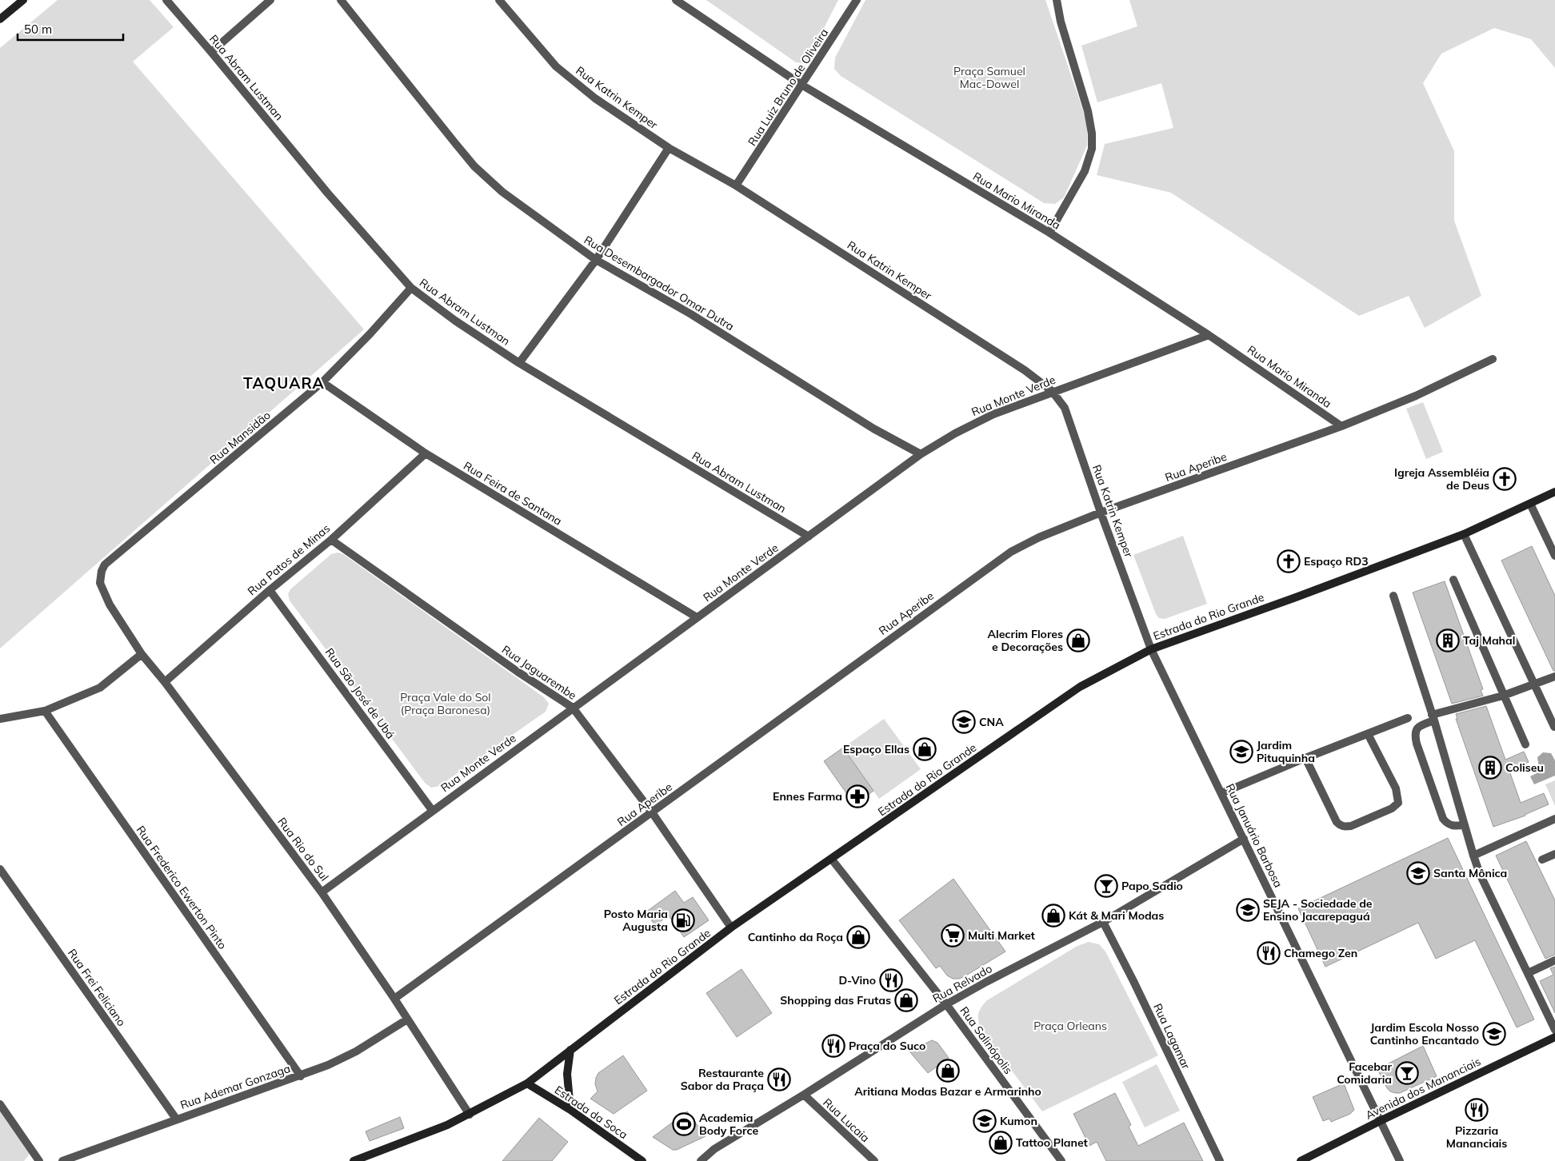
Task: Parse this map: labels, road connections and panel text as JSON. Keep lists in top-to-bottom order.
{
  "streets": {
    "main road": ["Estrada do Rio Grande", "Avenida dos Mananciais", "Estrada da Soca"],
    "street": [
      "Rua Abram Lustman",
      "Rua Luiz Bruno de Oliveira",
      "Rua Katrin Kemper",
      "Rua Mario Miranda",
      "Rua Desembargador Omar Dutra",
      "Rua Monte Verde",
      "Rua Mansidão",
      "Rua Aperibe",
      "Rua Feira de Santana",
      "Rua Patos de Minas",
      "Rua Jaguarembe",
      "Rua São José de Ubá",
      "Rua Januário Barbosa",
      "Rua Rio do Sul",
      "Rua Frederico Ewerton Pinto",
      "Rua Relvado",
      "Rua Frei Feliciano",
      "Rua Lagamar",
      "Rua Salinópolis",
      "Rua Ademar Gonzaga",
      "Rua Lucaia"
    ]
  },
  "crossings": [
    ["Rua Abram Lustman", "Rua Monte Verde"],
    ["Rua Abram Lustman", "Rua Mansidão"],
    ["Rua Luiz Bruno de Oliveira", "Rua Katrin Kemper"],
    ["Rua Luiz Bruno de Oliveira", "Rua Mario Miranda"],
    ["Rua Katrin Kemper", "Rua Monte Verde"],
    ["Rua Katrin Kemper", "Rua Aperibe"],
    ["Rua Katrin Kemper", "Estrada do Rio Grande"],
    ["Rua Katrin Kemper", "Rua Januário Barbosa"],
    ["Rua Mario Miranda", "Rua Monte Verde"],
    ["Rua Mario Miranda", "Rua Aperibe"],
    ["Rua Desembargador Omar Dutra", "Rua Monte Verde"],
    ["Rua Monte Verde", "Rua Feira de Santana"],
    ["Rua Monte Verde", "Rua Jaguarembe"],
    ["Rua Monte Verde", "Rua São José de Ubá"],
    ["Rua Monte Verde", "Rua Rio do Sul"],
    ["Rua Mansidão", "Rua Feira de Santana"],
    ["Rua Mansidão", "Rua Rio do Sul"],
    ["Rua Aperibe", "Rua Jaguarembe"],
    ["Rua Aperibe", "Rua Rio do Sul"],
    ["Rua Feira de Santana", "Rua Patos de Minas"],
    ["Rua Patos de Minas", "Rua Jaguarembe"],
    ["Rua Patos de Minas", "Rua São José de Ubá"],
    ["Rua Patos de Minas", "Rua Rio do Sul"],
    ["Estrada do Rio Grande", "Rua Jaguarembe"],
    ["Estrada do Rio Grande", "Rua Januário Barbosa"],
    ["Estrada do Rio Grande", "Rua Rio do Sul"],
    ["Estrada do Rio Grande", "Rua Salinópolis"],
    ["Estrada do Rio Grande", "Estrada da Soca"],
    ["Rua Januário Barbosa", "Rua Relvado"],
    ["Rua Januário Barbosa", "Avenida dos Mananciais"],
    ["Rua Rio do Sul", "Rua Ademar Gonzaga"],
    ["Rua Frederico Ewerton Pinto", "Rua Ademar Gonzaga"],
    ["Rua Relvado", "Rua Lagamar"],
    ["Rua Relvado", "Rua Salinópolis"],
    ["Rua Relvado", "Rua Lucaia"],
    ["Rua Frei Feliciano", "Rua Ademar Gonzaga"]
  ],
  "districts": ["TAQUARA"],
  "parks": ["Praça Samuel Mac-Dowel", "Praça Vale do Sol (Praça Baronesa)", "Praça Orleans"],
  "places": {
    "church": ["Igreja Assembléia de Deus", "Espaço RD3"],
    "shop": [
      "Alecrim Flores e Decorações",
      "Espaço Ellas",
      "Kát & Mari Modas",
      "Cantinho da Roça",
      "Shopping das Frutas",
      "Aritiana Modas Bazar e Armarinho",
      "Tattoo Planet"
    ],
    "building": ["Taj Mahal", "Coliseu"],
    "school or university": [
      "CNA",
      "Jardim Pituquinha",
      "Santa Mônica",
      "SEJA - Sociedade de Ensino Jacarepaguá",
      "Jardim Escola Nosso Cantinho Encantado",
      "Kumon"
    ],
    "pharmacy": ["Ennes Farma"],
    "bar": ["Papo Sadio", "Facebar Comidaria"],
    "fuel station": ["Posto Maria Augusta"],
    "supermarket": ["Multi Market"],
    "restaurant": [
      "Chamego Zen",
      "D-Vino",
      "Praça do Suco",
      "Restaurante Sabor da Praça",
      "Pizzaria Mananciais"
    ],
    "sports": ["Academia Body Force"]
  },
  "scale_bar": "50 m"
}
